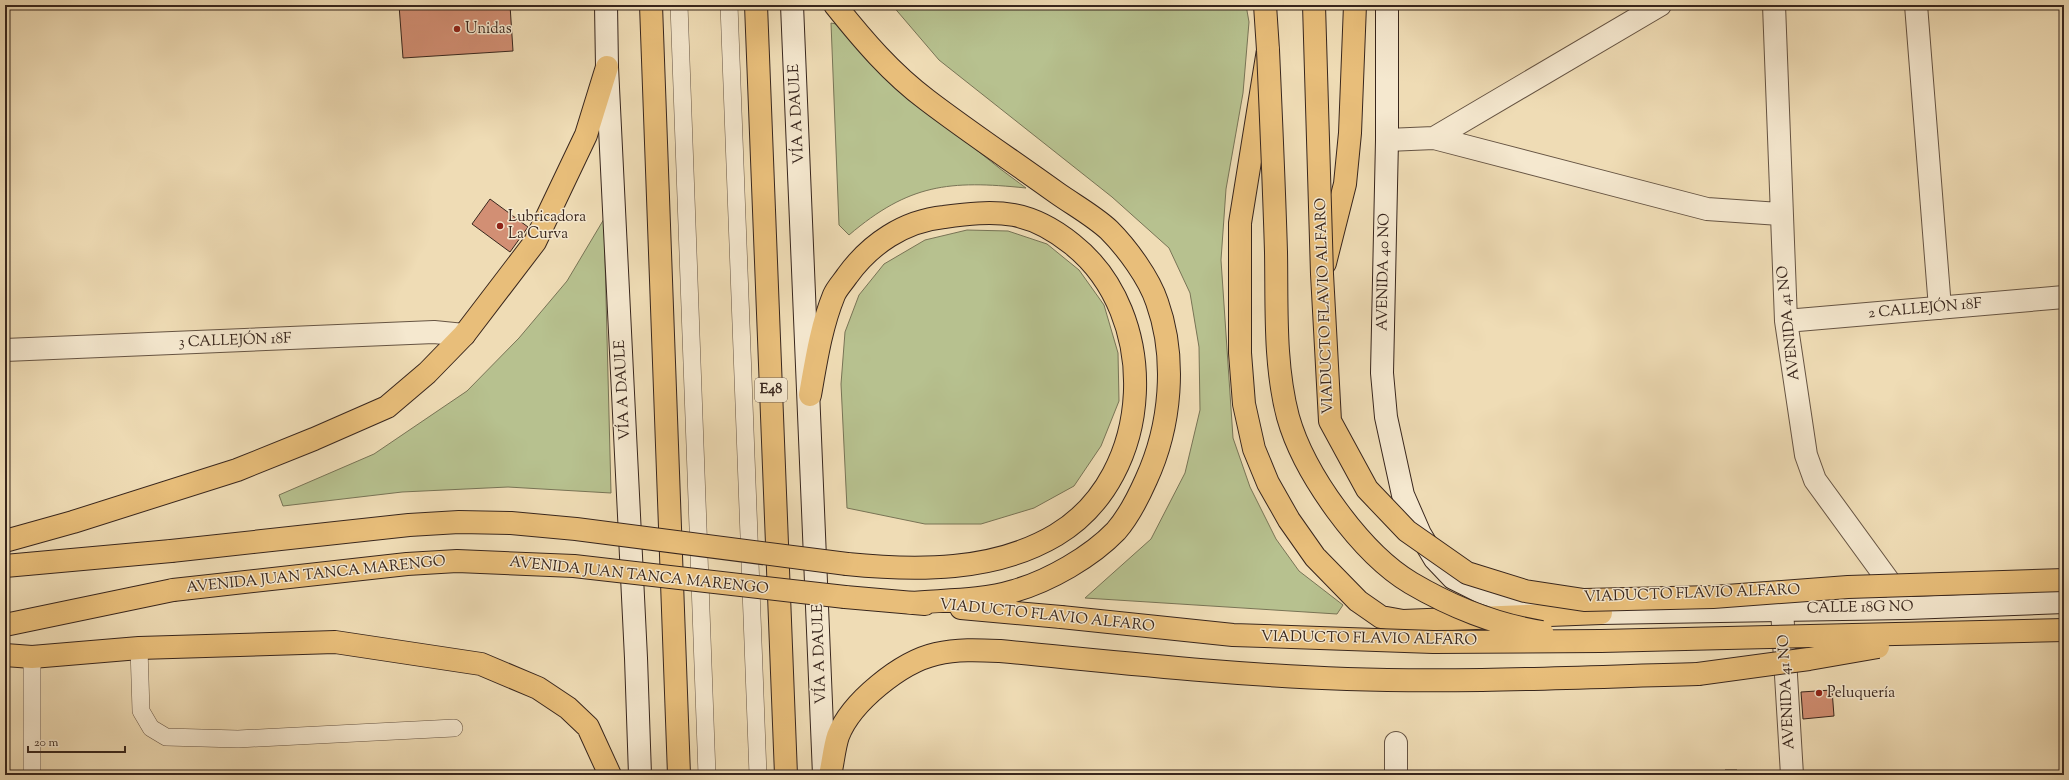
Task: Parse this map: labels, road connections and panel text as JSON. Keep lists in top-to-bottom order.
{
  "streets": {
    "main road": ["VIADUCTO FLAVIO ALFARO", "E48", "AVENIDA JUAN TANCA MARENGO"],
    "street": [
      "VÍA A DAULE",
      "AVENIDA 40 NO",
      "2 CALLEJÓN 18F",
      "AVENIDA 41 NO",
      "3 CALLEJÓN 18F",
      "CALLE 18G NO"
    ]
  },
  "crossings": [
    ["AVENIDA 40 NO", "CALLE 18G NO"],
    ["VIADUCTO FLAVIO ALFARO", "AVENIDA JUAN TANCA MARENGO"],
    ["2 CALLEJÓN 18F", "AVENIDA 41 NO"],
    ["AVENIDA 41 NO", "CALLE 18G NO"]
  ],
  "places": ["Unidas", "Lubricadora La Curva", "Peluquería"],
  "scale_bar": "20 m"
}
